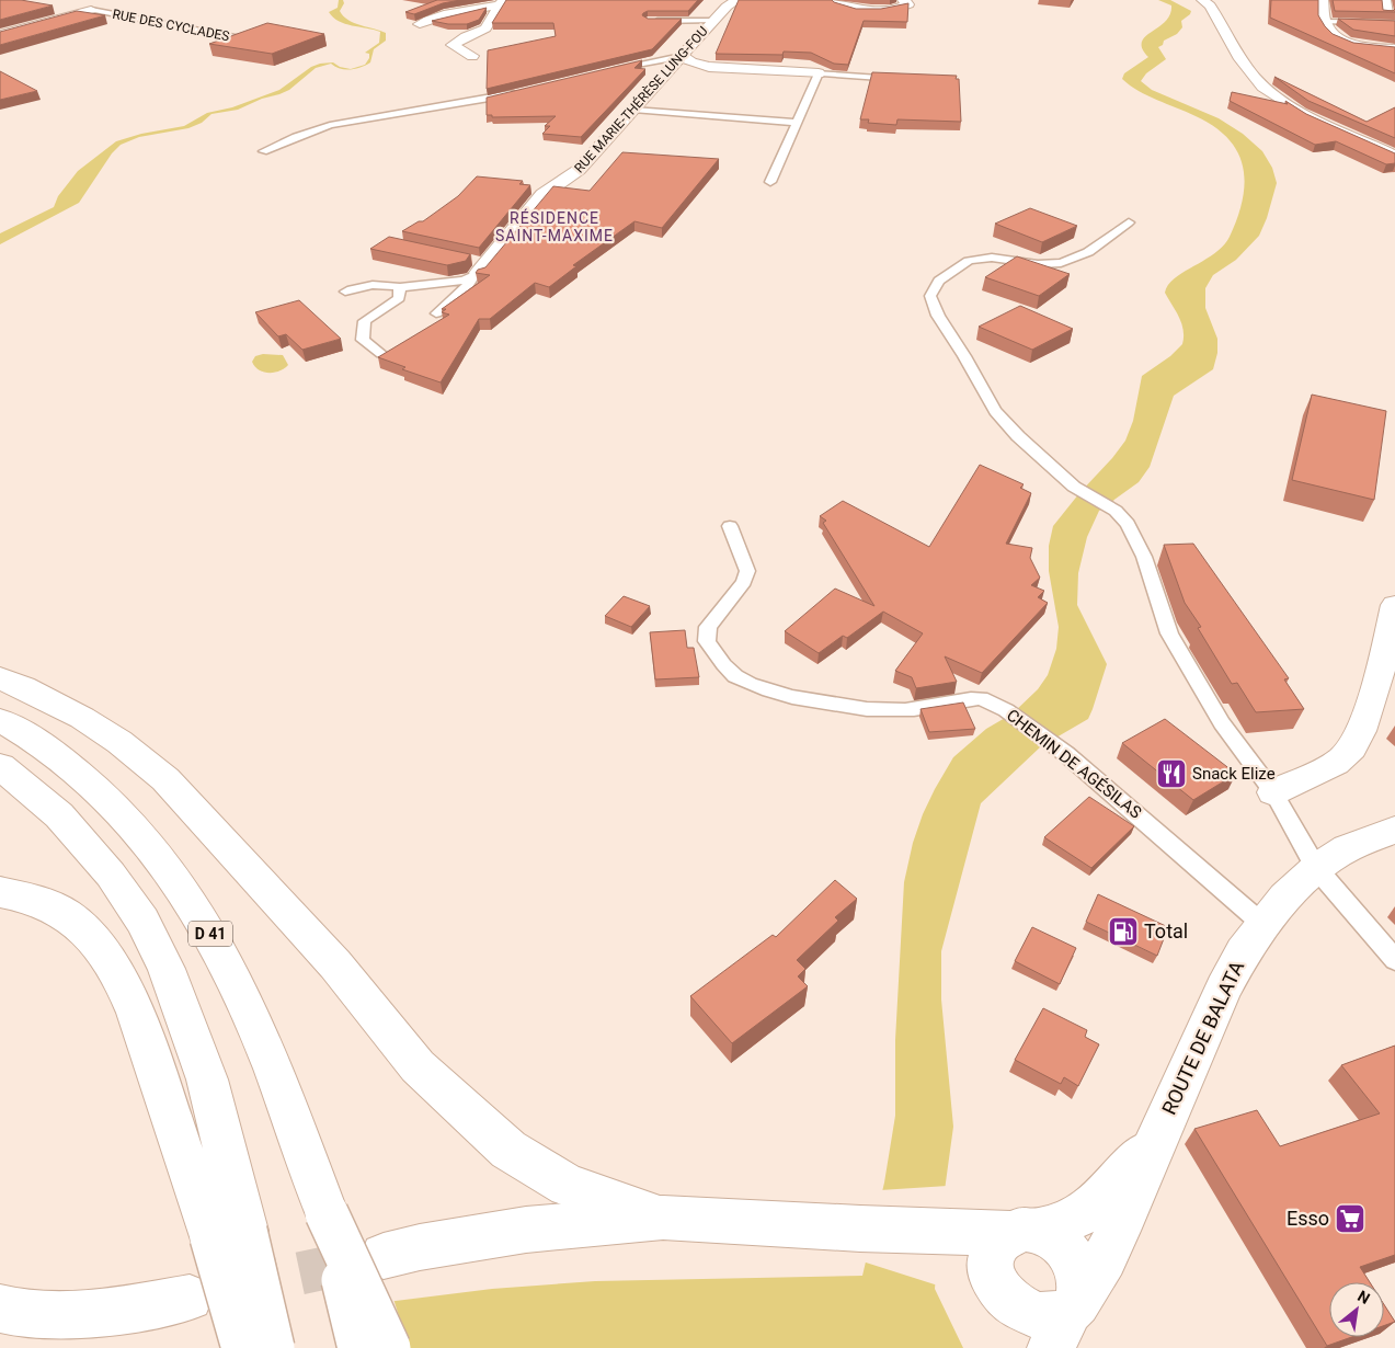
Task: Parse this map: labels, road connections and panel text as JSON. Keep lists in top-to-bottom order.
{
  "streets": {
    "main road": [
      "RUE DES CYCLADES",
      "RUE MARIE-THÉRÈSE LUNG-FOU",
      "D 41",
      "ROUTE DE BALATA"
    ],
    "lane": ["CHEMIN DE AGÉSILAS"]
  },
  "crossings": [
    ["CHEMIN DE AGÉSILAS", "ROUTE DE BALATA"]
  ],
  "districts": ["RÉSIDENCE SAINT-MAXIME"],
  "places": {
    "restaurant": ["Snack Elize"],
    "fuel station": ["Total"],
    "supermarket": ["Esso"]
  },
  "north": "top right"
}
